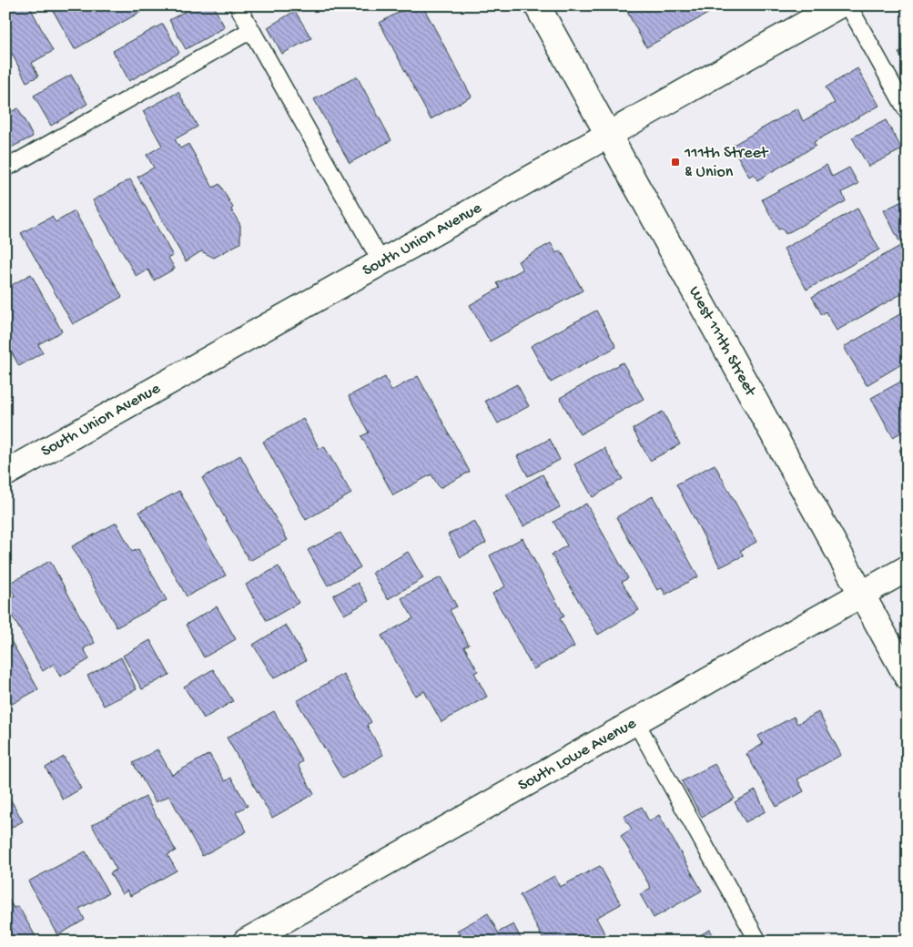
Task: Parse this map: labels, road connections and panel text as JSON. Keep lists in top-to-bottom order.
{
  "streets": {
    "street": ["South Union Avenue", "West 111th Street", "South Lowe Avenue"]
  },
  "crossings": [
    ["South Union Avenue", "West 111th Street"],
    ["West 111th Street", "South Lowe Avenue"]
  ],
  "places": {
    "transit": ["111th Street & Union"]
  }
}
